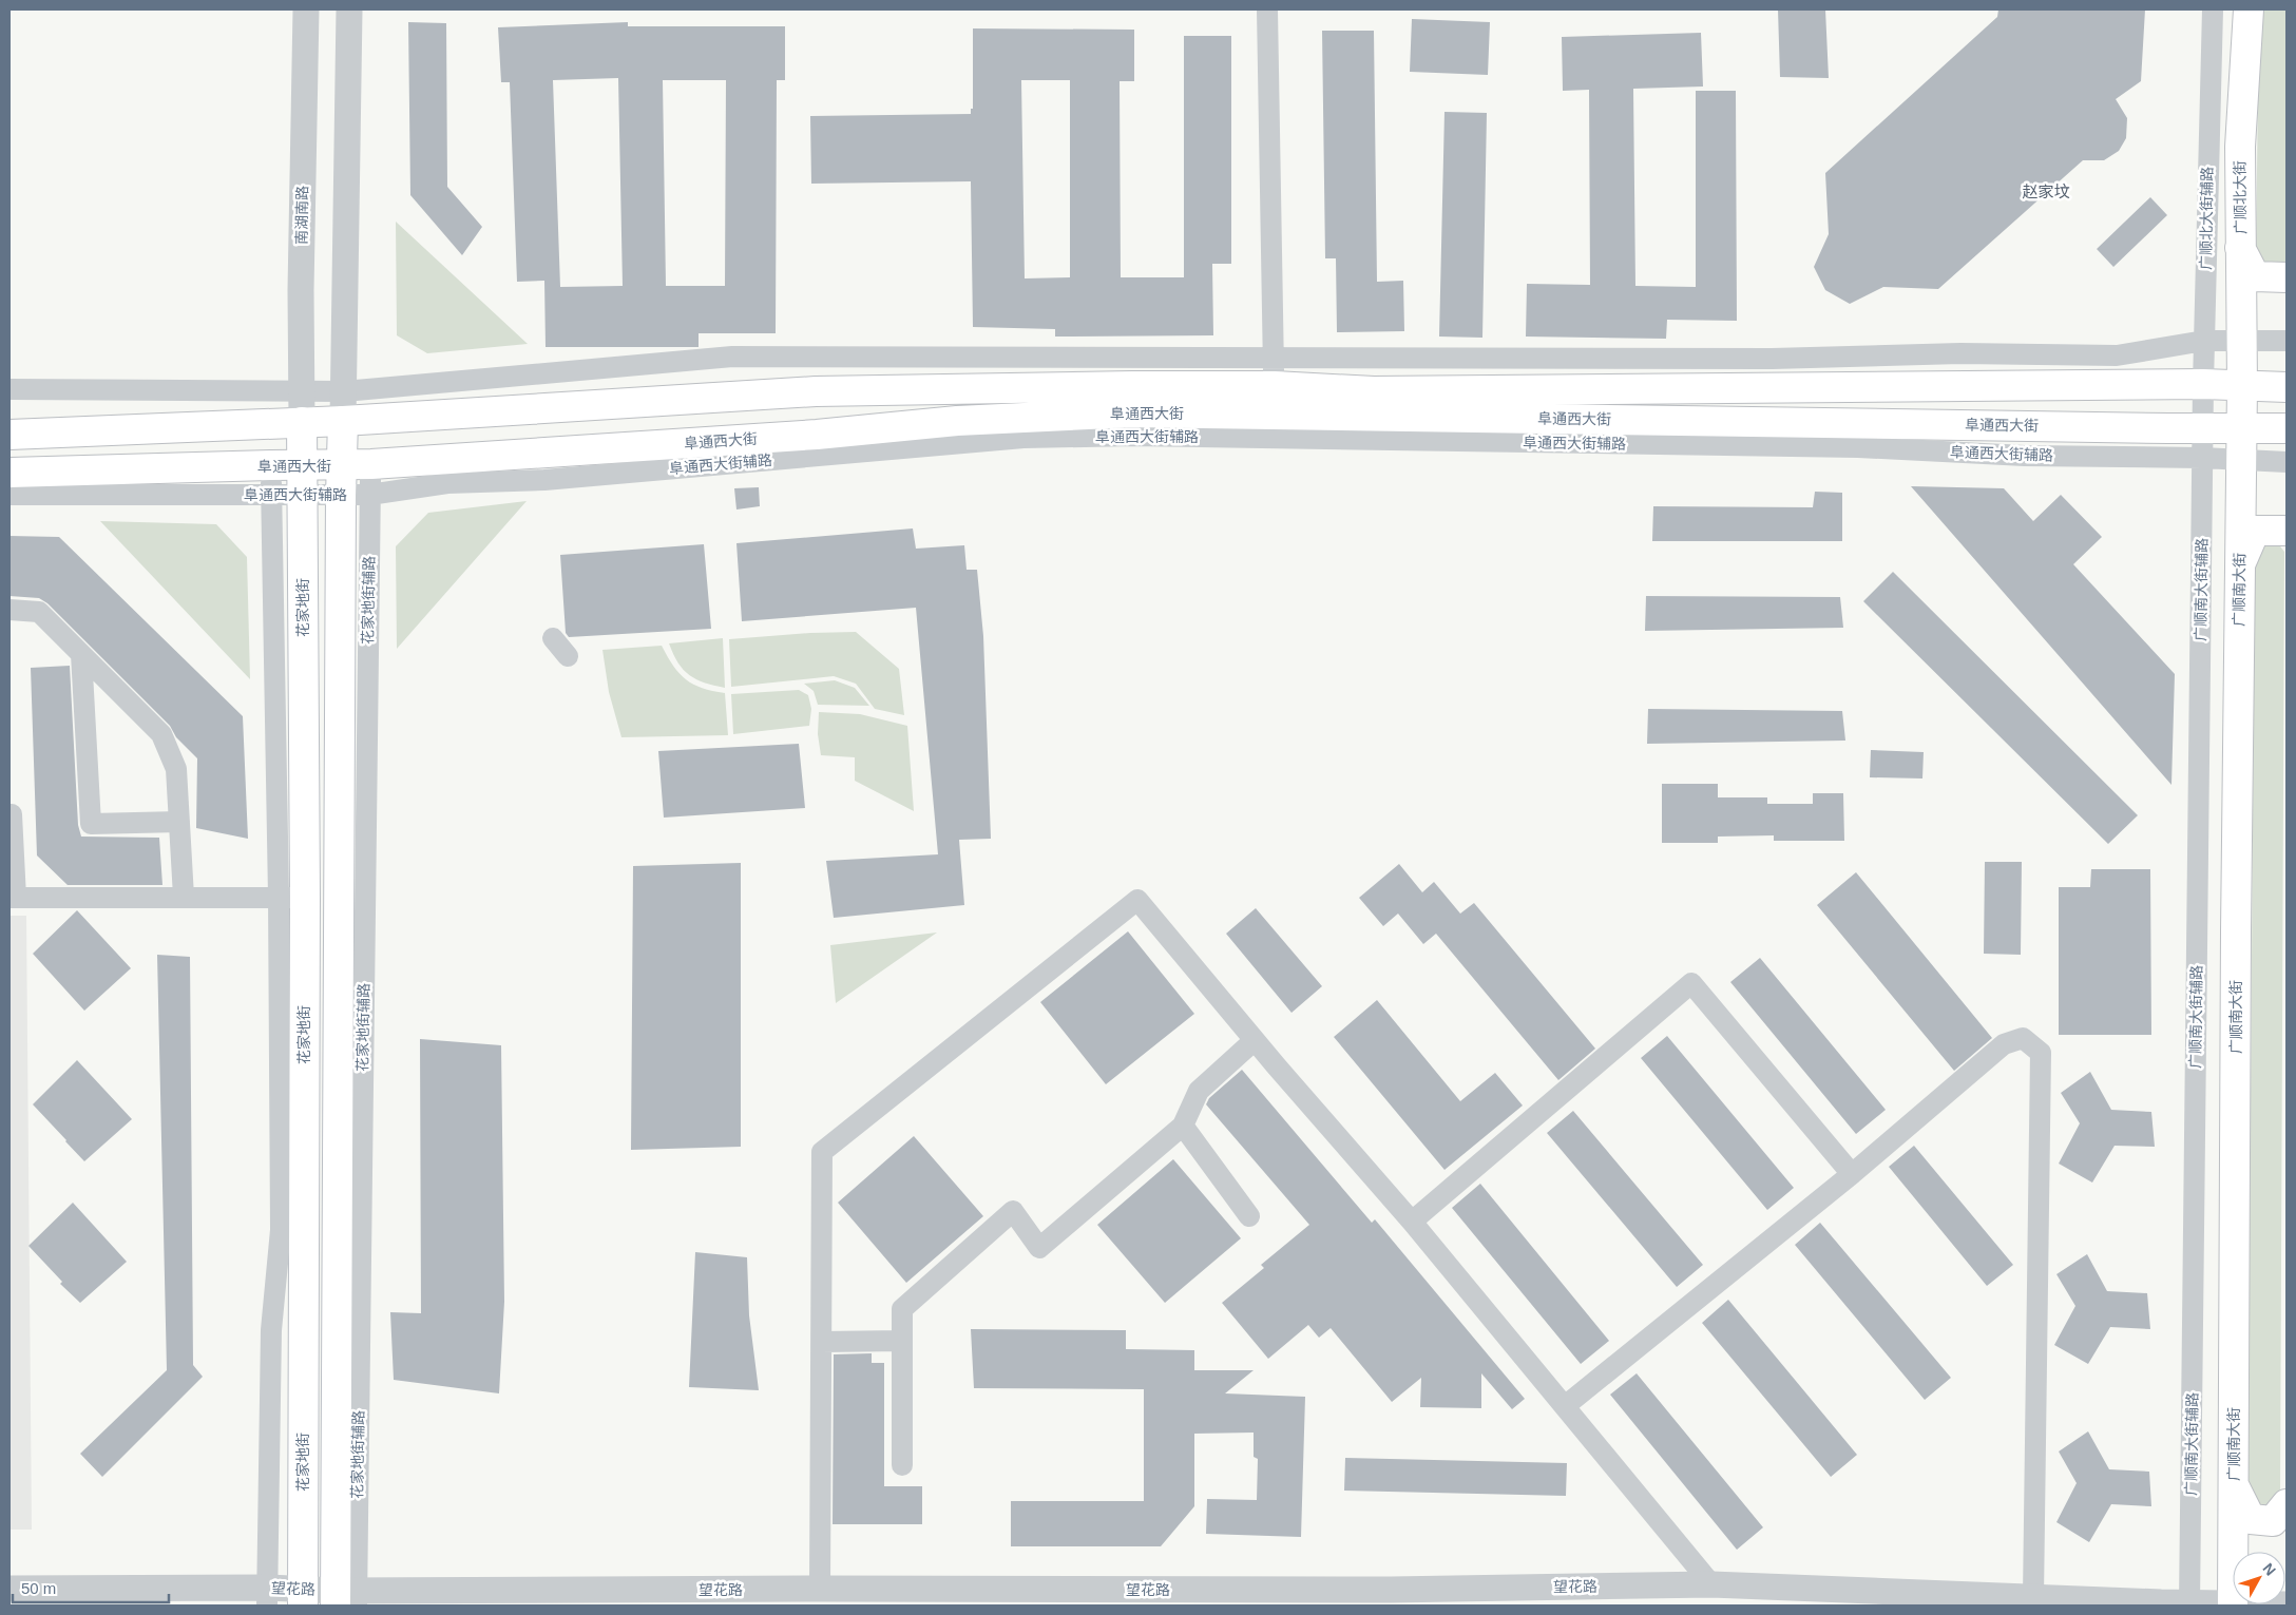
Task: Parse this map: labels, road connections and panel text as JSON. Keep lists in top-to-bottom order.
{
  "streets": {
    "main road": [
      "广顺北大街",
      "阜通西大街",
      "广顺南大街",
      "花家地街"
    ],
    "street": [
      "南湖南路",
      "广顺北大街辅路",
      "阜通西大街辅路",
      "广顺南大街辅路",
      "花家地街辅路",
      "望花路"
    ]
  },
  "crossings": [
    ["广顺北大街", "阜通西大街"],
    ["广顺北大街", "广顺南大街"],
    ["南湖南路", "阜通西大街"],
    ["南湖南路", "花家地街"],
    ["广顺北大街辅路", "阜通西大街"],
    ["广顺北大街辅路", "广顺南大街辅路"],
    ["阜通西大街", "广顺南大街辅路"],
    ["阜通西大街", "广顺南大街"],
    ["阜通西大街", "花家地街辅路"],
    ["阜通西大街", "花家地街"],
    ["阜通西大街辅路", "广顺南大街辅路"],
    ["阜通西大街辅路", "广顺南大街"],
    ["阜通西大街辅路", "花家地街辅路"],
    ["阜通西大街辅路", "花家地街"],
    ["广顺南大街辅路", "望花路"],
    ["广顺南大街", "望花路"],
    ["花家地街辅路", "望花路"],
    ["花家地街", "望花路"]
  ],
  "districts": ["赵家坟"],
  "scale_bar": "50 m",
  "north": "top right"
}
